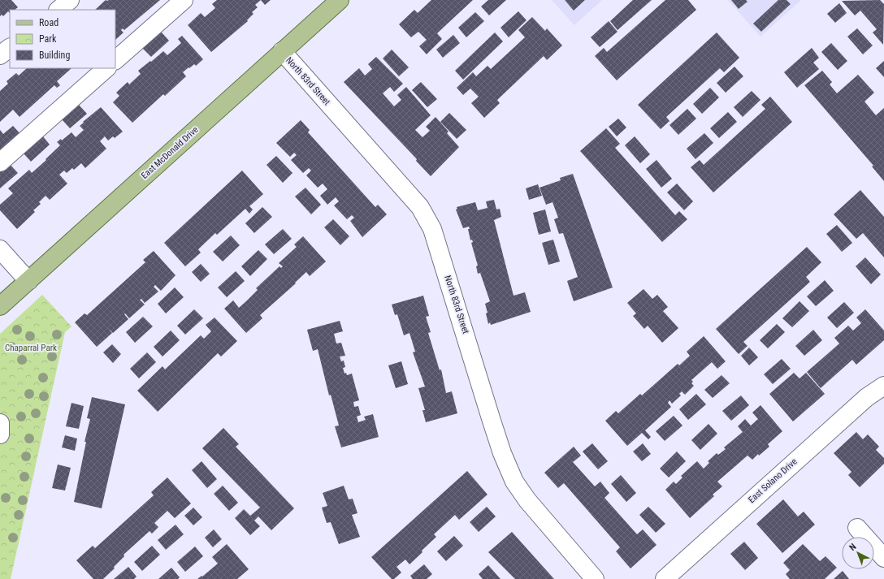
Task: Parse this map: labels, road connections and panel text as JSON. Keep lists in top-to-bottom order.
{
  "streets": {
    "main road": ["East McDonald Drive"],
    "street": ["North 83rd Street", "East Solano Drive"]
  },
  "crossings": [
    ["North 83rd Street", "East McDonald Drive"]
  ],
  "parks": ["Chaparral Park"],
  "legend": ["Road", "Park", "Building"],
  "north": "top left"
}
